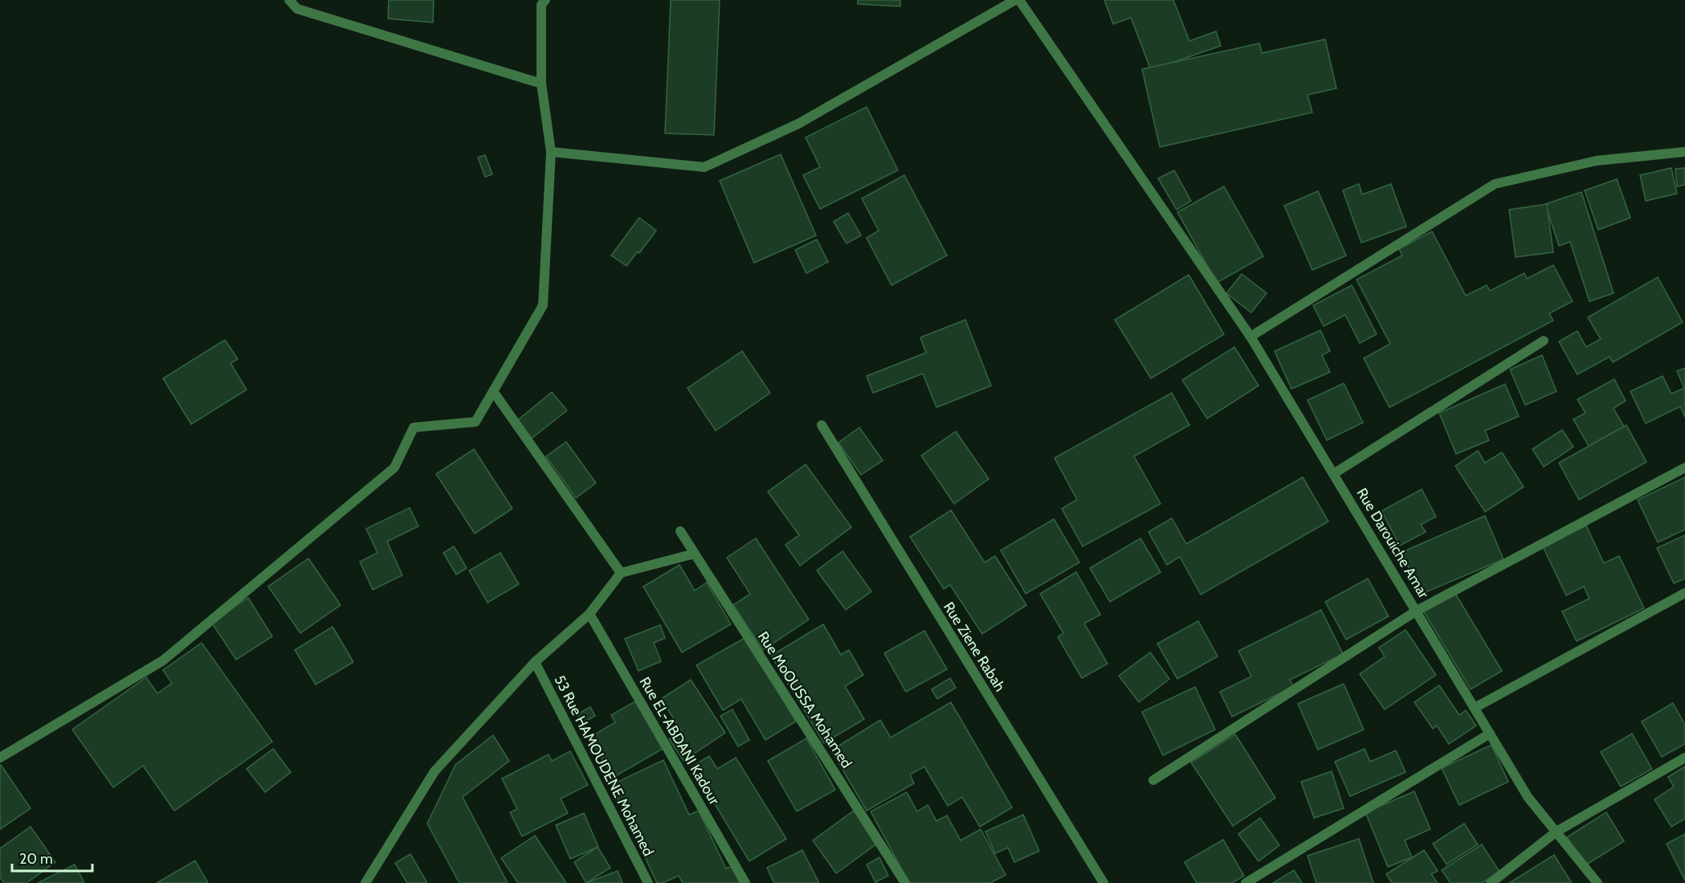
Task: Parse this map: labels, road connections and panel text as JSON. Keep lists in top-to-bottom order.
{
  "streets": {
    "street": [
      "Rue Darouiche Amar",
      "Rue Ziene Rabah",
      "Rue MoOUSSA Mohamed",
      "Rue EL-ABDANI Kadour",
      "53 Rue HAMOUDENE Mohamed"
    ]
  },
  "scale_bar": "20 m"
}
